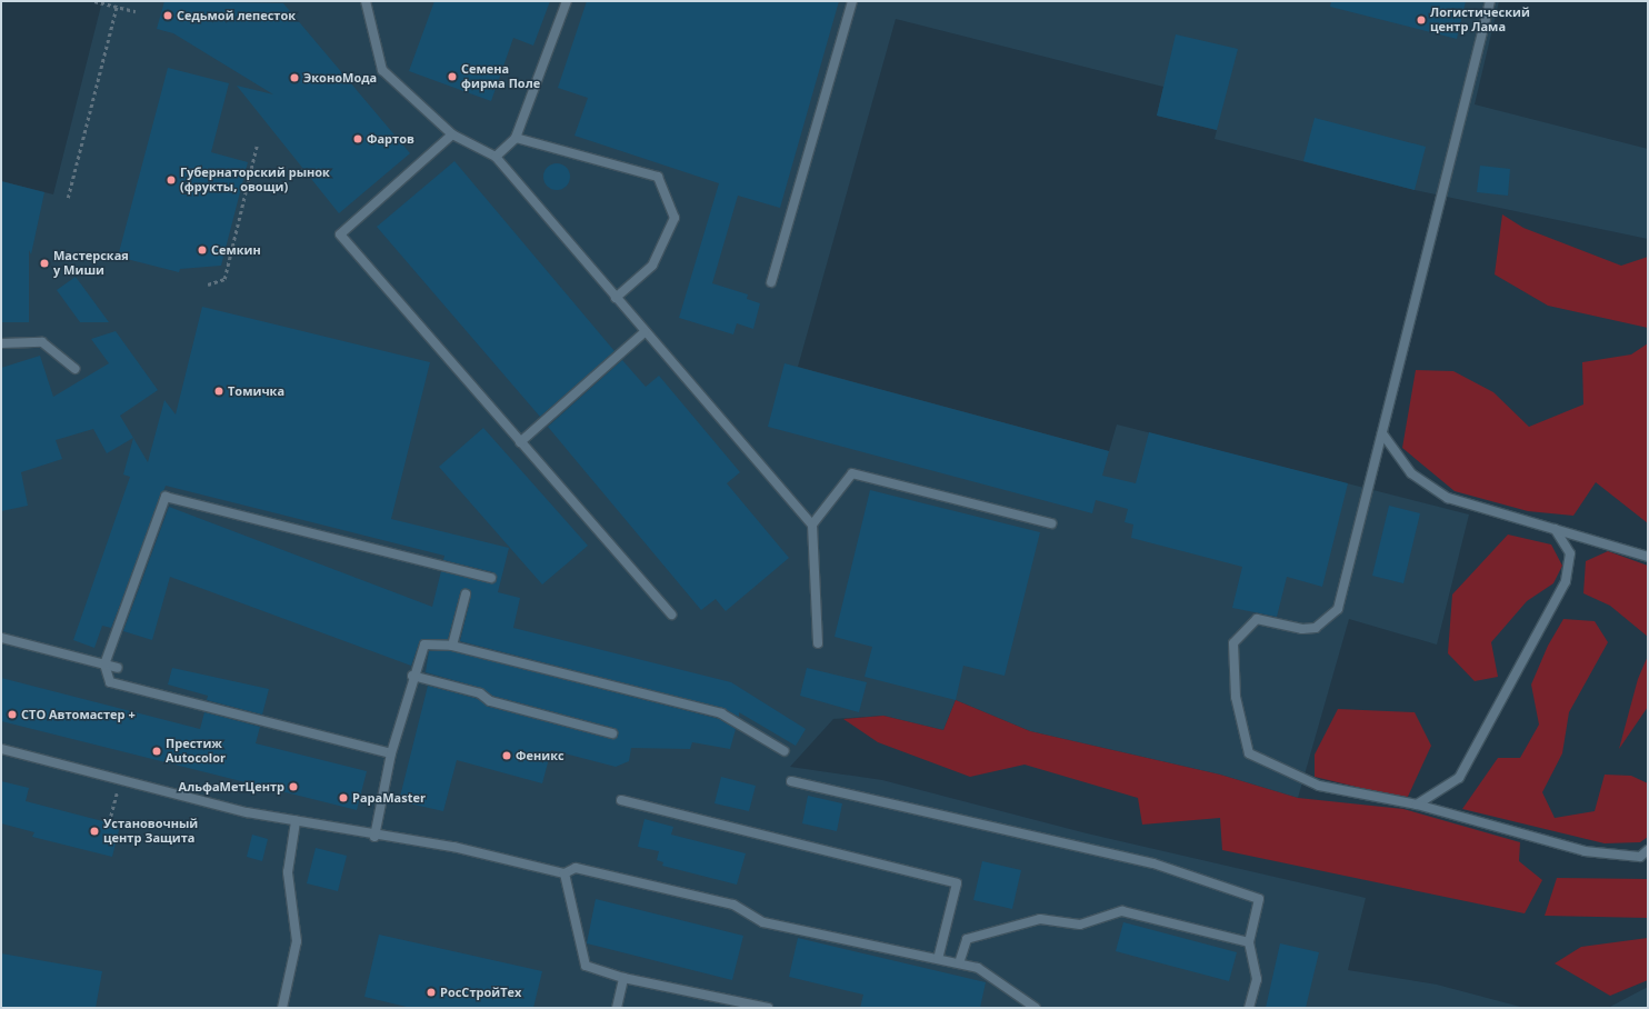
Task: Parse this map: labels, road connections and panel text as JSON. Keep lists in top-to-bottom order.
{
  "places": [
    "Седьмой лепесток",
    "Логистический центр Лама",
    "Семена фирма Поле",
    "ЭконоМода",
    "Фартов",
    "Губернаторский рынок (фрукты, овощи)",
    "Семкин",
    "Мастерская у Миши",
    "Томичка",
    "СТО Автомастер +",
    "Престиж Autocolor",
    "Феникс",
    "АльфаМетЦентр",
    "PapaMaster",
    "Установочный центр Защита",
    "РосСтройТех"
  ]
}
